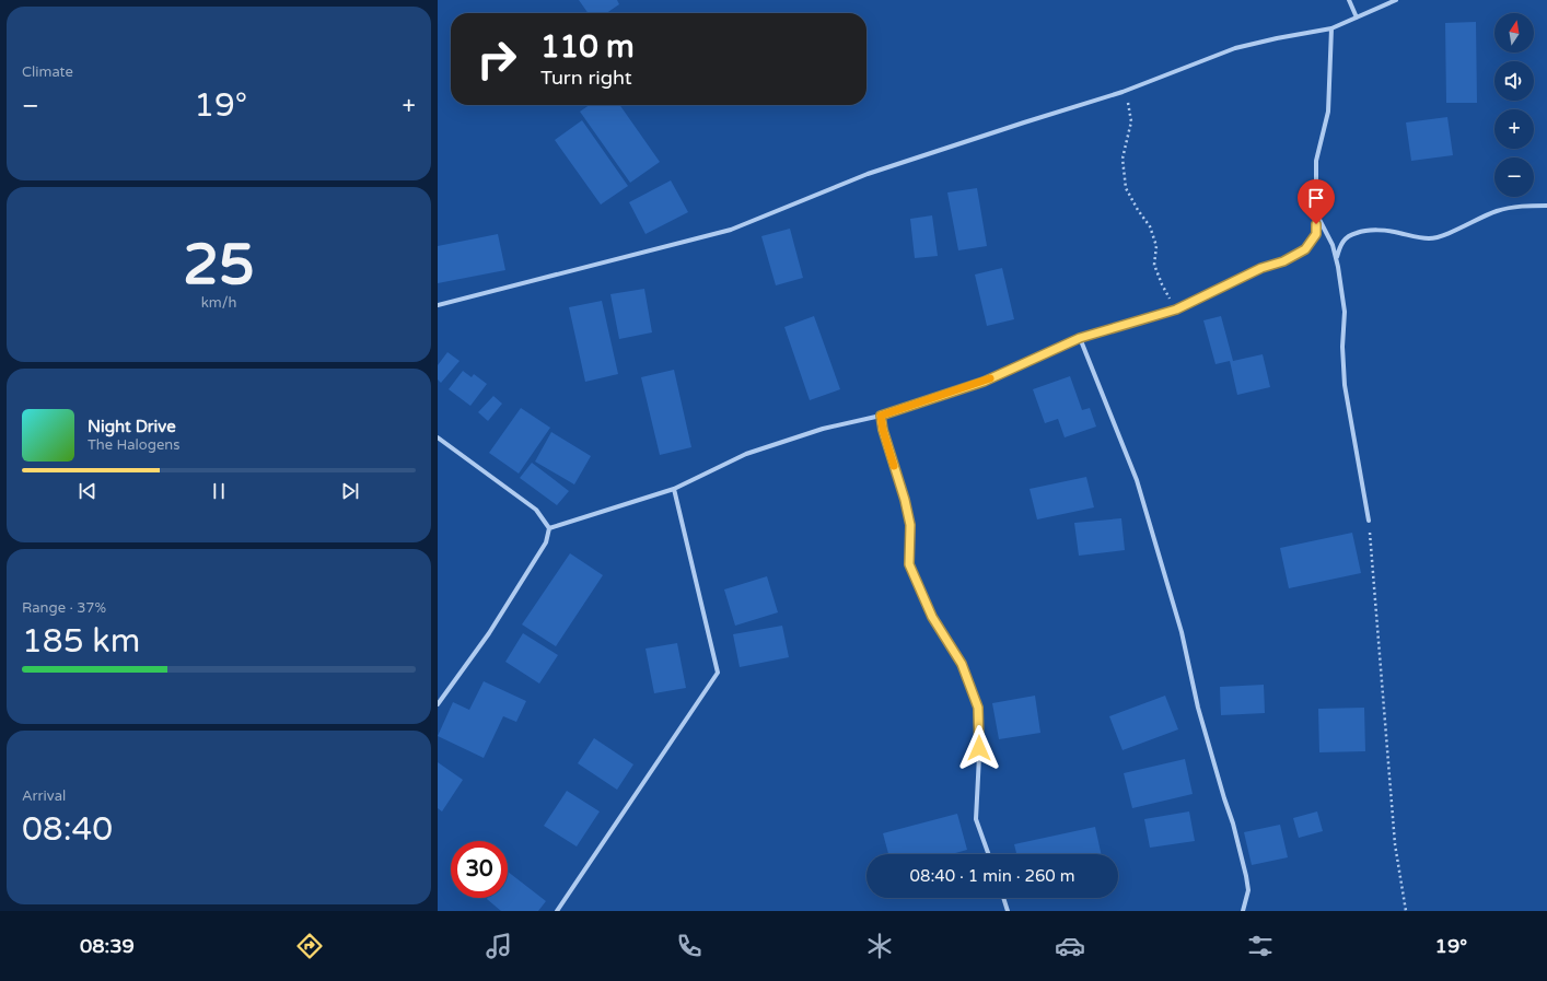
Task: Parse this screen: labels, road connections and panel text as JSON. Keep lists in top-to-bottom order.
{
  "north": "top",
  "page": {
    "tile": [
      "Climate",
      ["25", "km/h"],
      ["Range · 37%", "185 km"],
      ["Arrival", "08:40"]
    ],
    "map_buttons": ["+", "−"],
    "turn": ["110 m", "Turn right"],
    "heat": ["−", "19°", "+"],
    "song": ["Night Drive", "The Halogens"],
    "limit": "30",
    "trip": "08:40 · 1 min · 260 m",
    "tabs": ["08:39", "19°"]
  }
}
